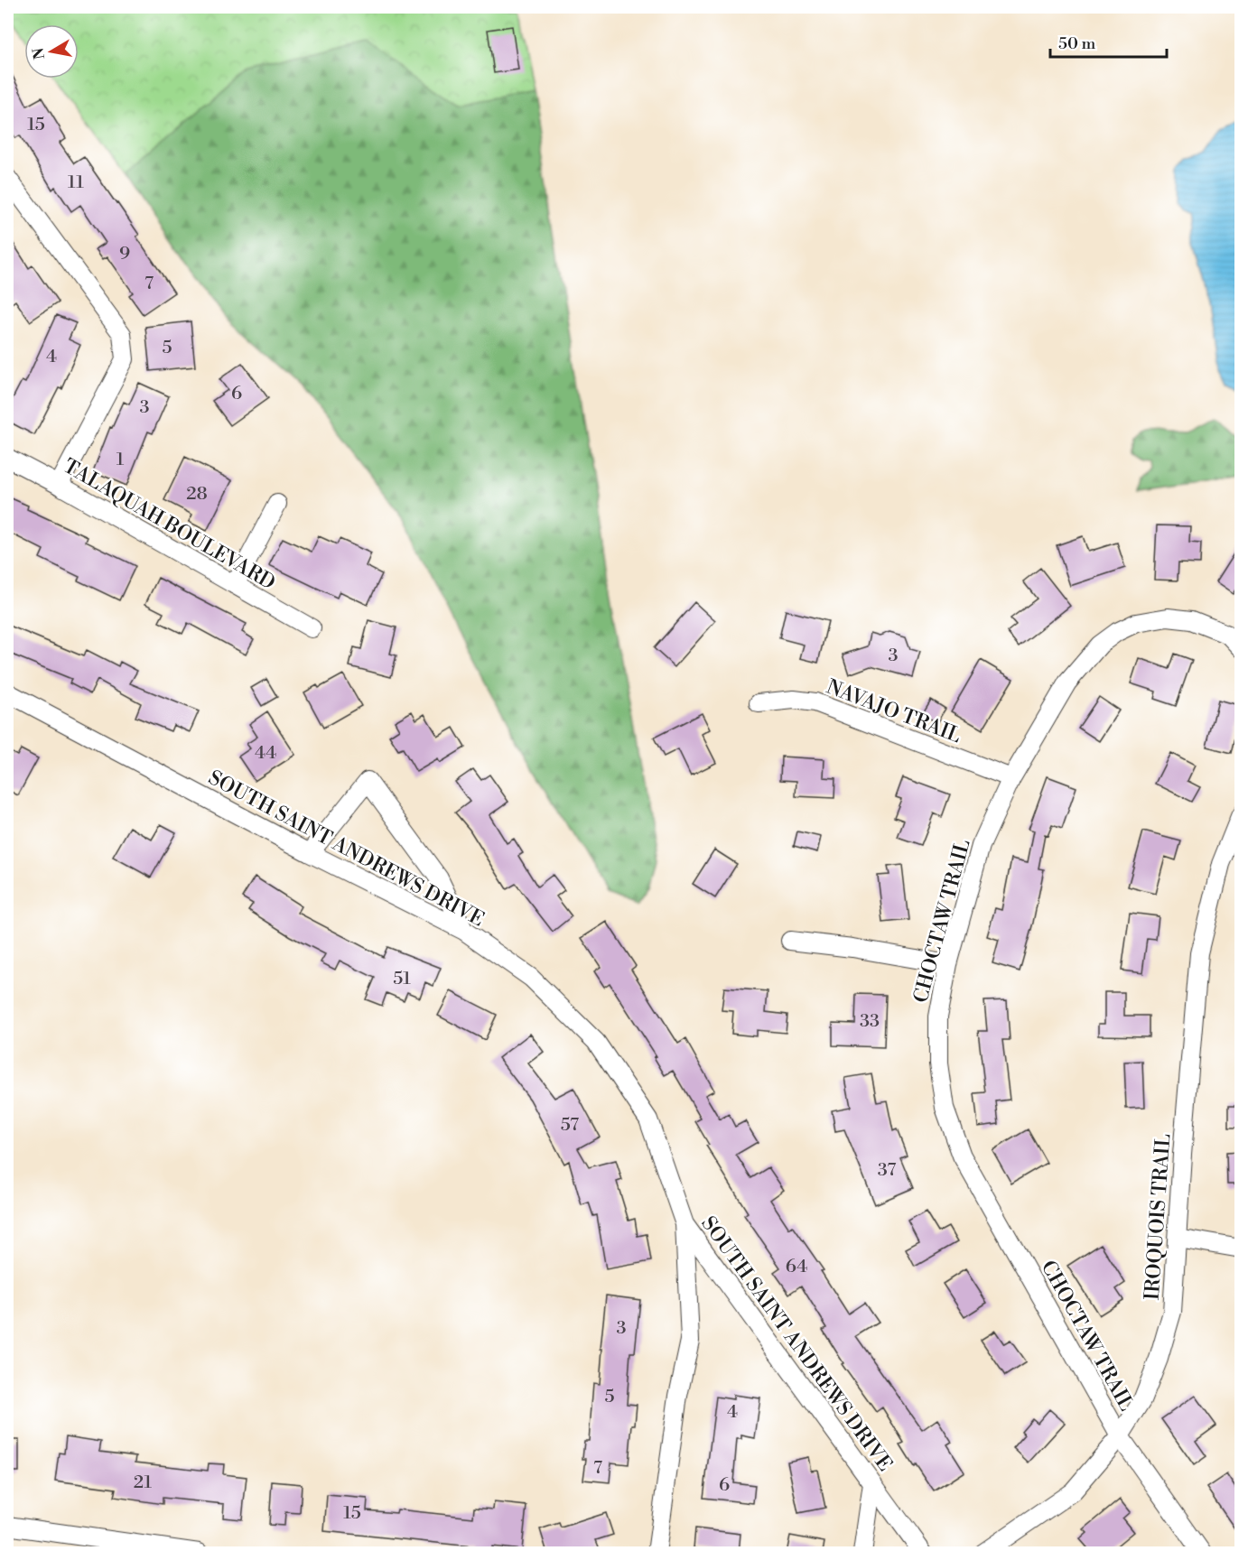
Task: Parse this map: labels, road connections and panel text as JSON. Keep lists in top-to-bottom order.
{
  "streets": {
    "street": [
      "TALAQUAH BOULEVARD",
      "NAVAJO TRAIL",
      "SOUTH SAINT ANDREWS DRIVE",
      "CHOCTAW TRAIL",
      "IROQUOIS TRAIL"
    ]
  },
  "crossings": [
    ["NAVAJO TRAIL", "CHOCTAW TRAIL"],
    ["CHOCTAW TRAIL", "IROQUOIS TRAIL"]
  ],
  "house_numbers": [
    "15",
    "11",
    "9",
    "7",
    "5",
    "4",
    "6",
    "3",
    "1",
    "28",
    "3",
    "44",
    "51",
    "33",
    "57",
    "37",
    "64",
    "3",
    "5",
    "4",
    "7",
    "21",
    "6",
    "15"
  ],
  "scale_bar": "50 m",
  "north": "left"
}
